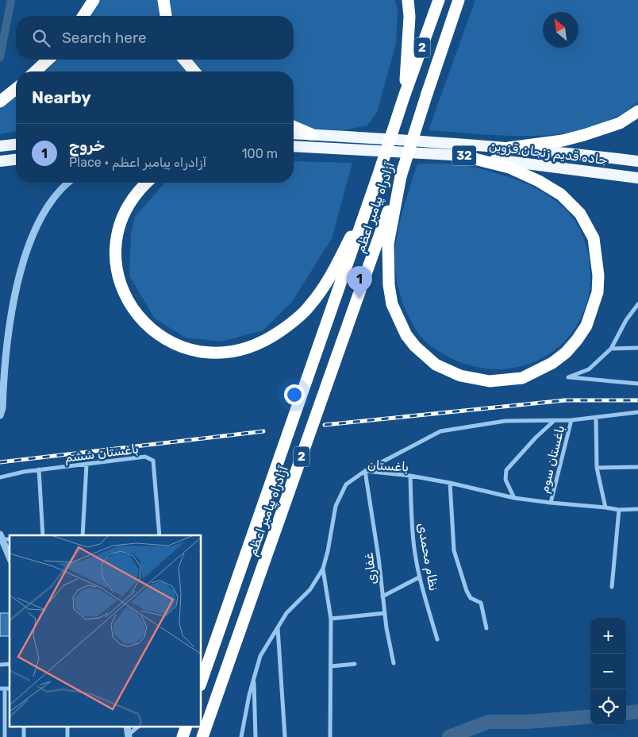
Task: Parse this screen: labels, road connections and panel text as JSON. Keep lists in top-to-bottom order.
{
  "streets": {
    "highway": [
      "2",
      "جاده قدیم زنجان قزوین",
      "32",
      "آزادراه پیامبر اعظم"
    ],
    "street": [
      "باغستان ششم",
      "باغستان سوم",
      "باغستان",
      "نظام محمدی",
      "غفاری"
    ]
  },
  "crossings": [
    ["باغستان سوم", "باغستان"],
    ["باغستان", "نظام محمدی"],
    ["باغستان", "غفاری"]
  ],
  "north": "top left",
  "page": {
    "search": "Search here",
    "heading": "Nearby",
    "list": [
      {
        "mark": "1",
        "name": "خروج",
        "note": "Place · آزادراه پیامبر اعظم",
        "value": "100 m"
      }
    ],
    "pins": "1",
    "map_buttons": ["+", "−"]
  }
}
